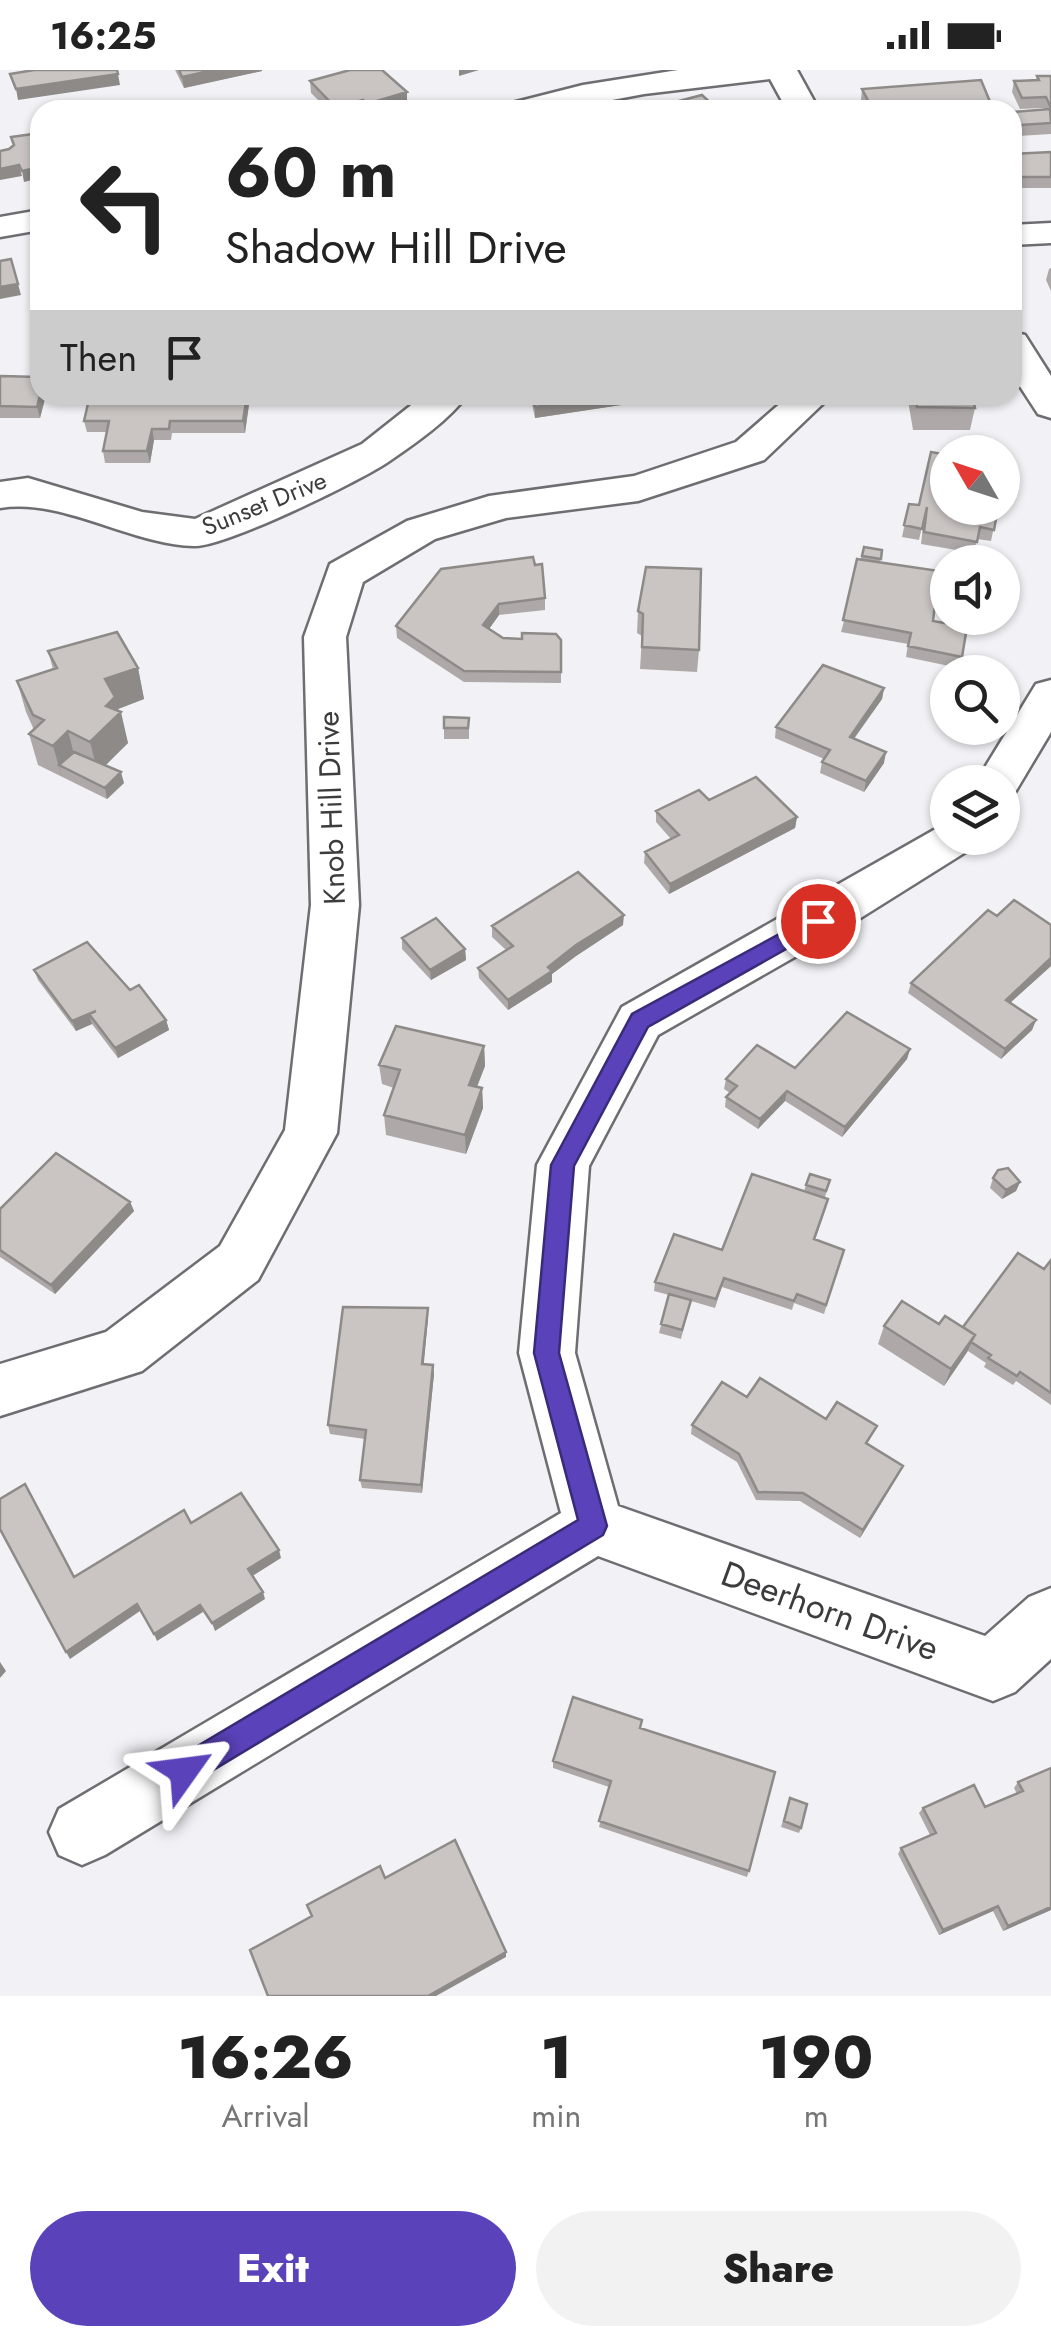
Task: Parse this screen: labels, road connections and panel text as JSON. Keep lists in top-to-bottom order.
{
  "streets": {
    "street": ["Sunset Drive", "Knob Hill Drive", "Deerhorn Drive"]
  },
  "north": "top left",
  "page": {
    "status": "16:25",
    "turn": ["60 m", "Shadow Hill Drive"],
    "then": "Then",
    "eta": [
      "16:26",
      "Arrival",
      "1",
      "min",
      "190",
      "m"
    ],
    "buttons": ["Exit", "Share"]
  }
}
